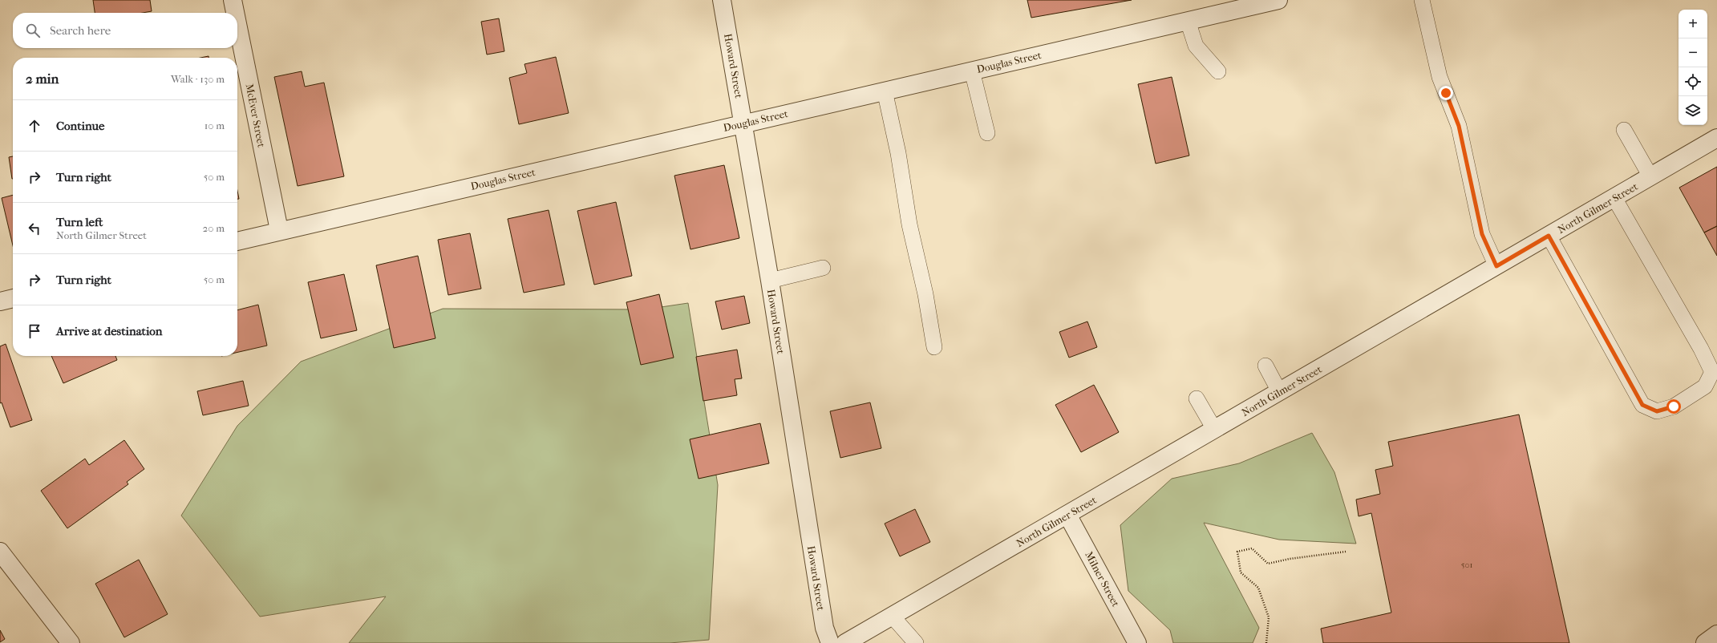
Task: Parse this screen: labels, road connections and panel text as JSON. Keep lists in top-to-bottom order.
{
  "streets": {
    "street": [
      "Douglas Street",
      "Howard Street",
      "McEver Street",
      "North Gilmer Street",
      "Milner Street"
    ]
  },
  "crossings": [
    ["Douglas Street", "Howard Street"],
    ["Douglas Street", "McEver Street"],
    ["North Gilmer Street", "Milner Street"]
  ],
  "house_numbers": ["501"],
  "page": {
    "map_buttons": ["+", "−"],
    "search": "Search here",
    "heading": ["2 min", "Walk · 130 m"],
    "list": [
      ["Continue", "10 m"],
      ["Turn right", "50 m"],
      ["Turn left", "North Gilmer Street", "20 m"],
      ["Turn right", "50 m"],
      "Arrive at destination"
    ]
  }
}
